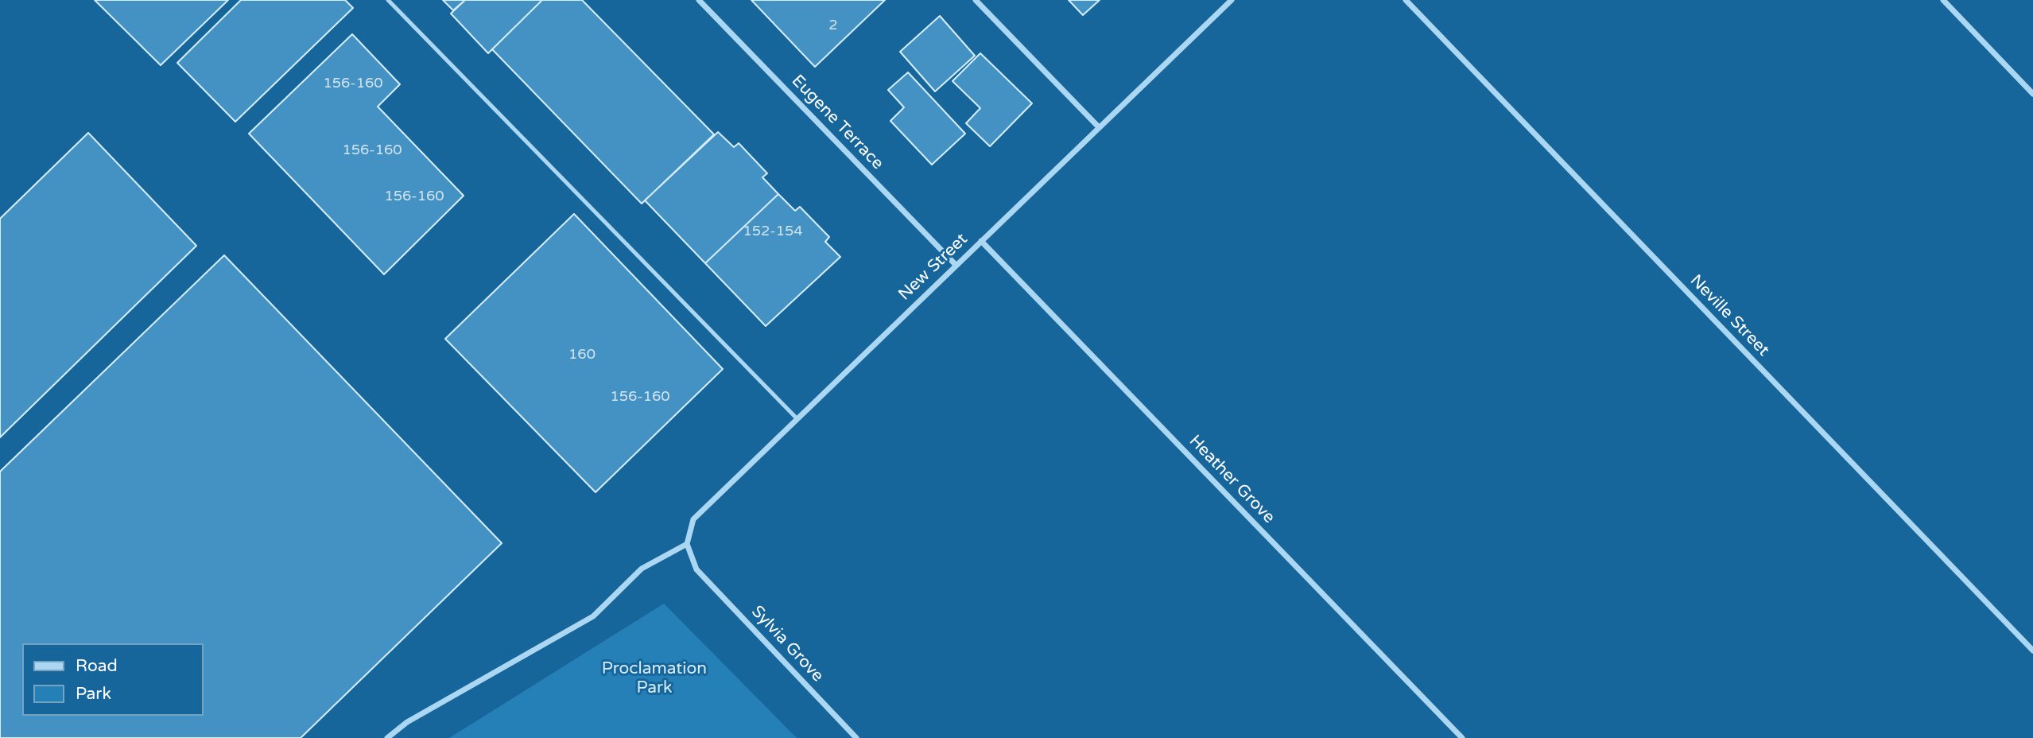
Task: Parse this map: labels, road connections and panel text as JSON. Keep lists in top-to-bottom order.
{
  "streets": {
    "street": [
      "Eugene Terrace",
      "New Street",
      "Neville Street",
      "Heather Grove",
      "Sylvia Grove"
    ]
  },
  "crossings": [
    ["Eugene Terrace", "New Street"],
    ["New Street", "Heather Grove"],
    ["New Street", "Sylvia Grove"]
  ],
  "parks": ["Proclamation Park"],
  "house_numbers": [
    "2",
    "156-160",
    "156-160",
    "156-160",
    "152-154",
    "160",
    "156-160"
  ],
  "legend": ["Road", "Park"]
}
